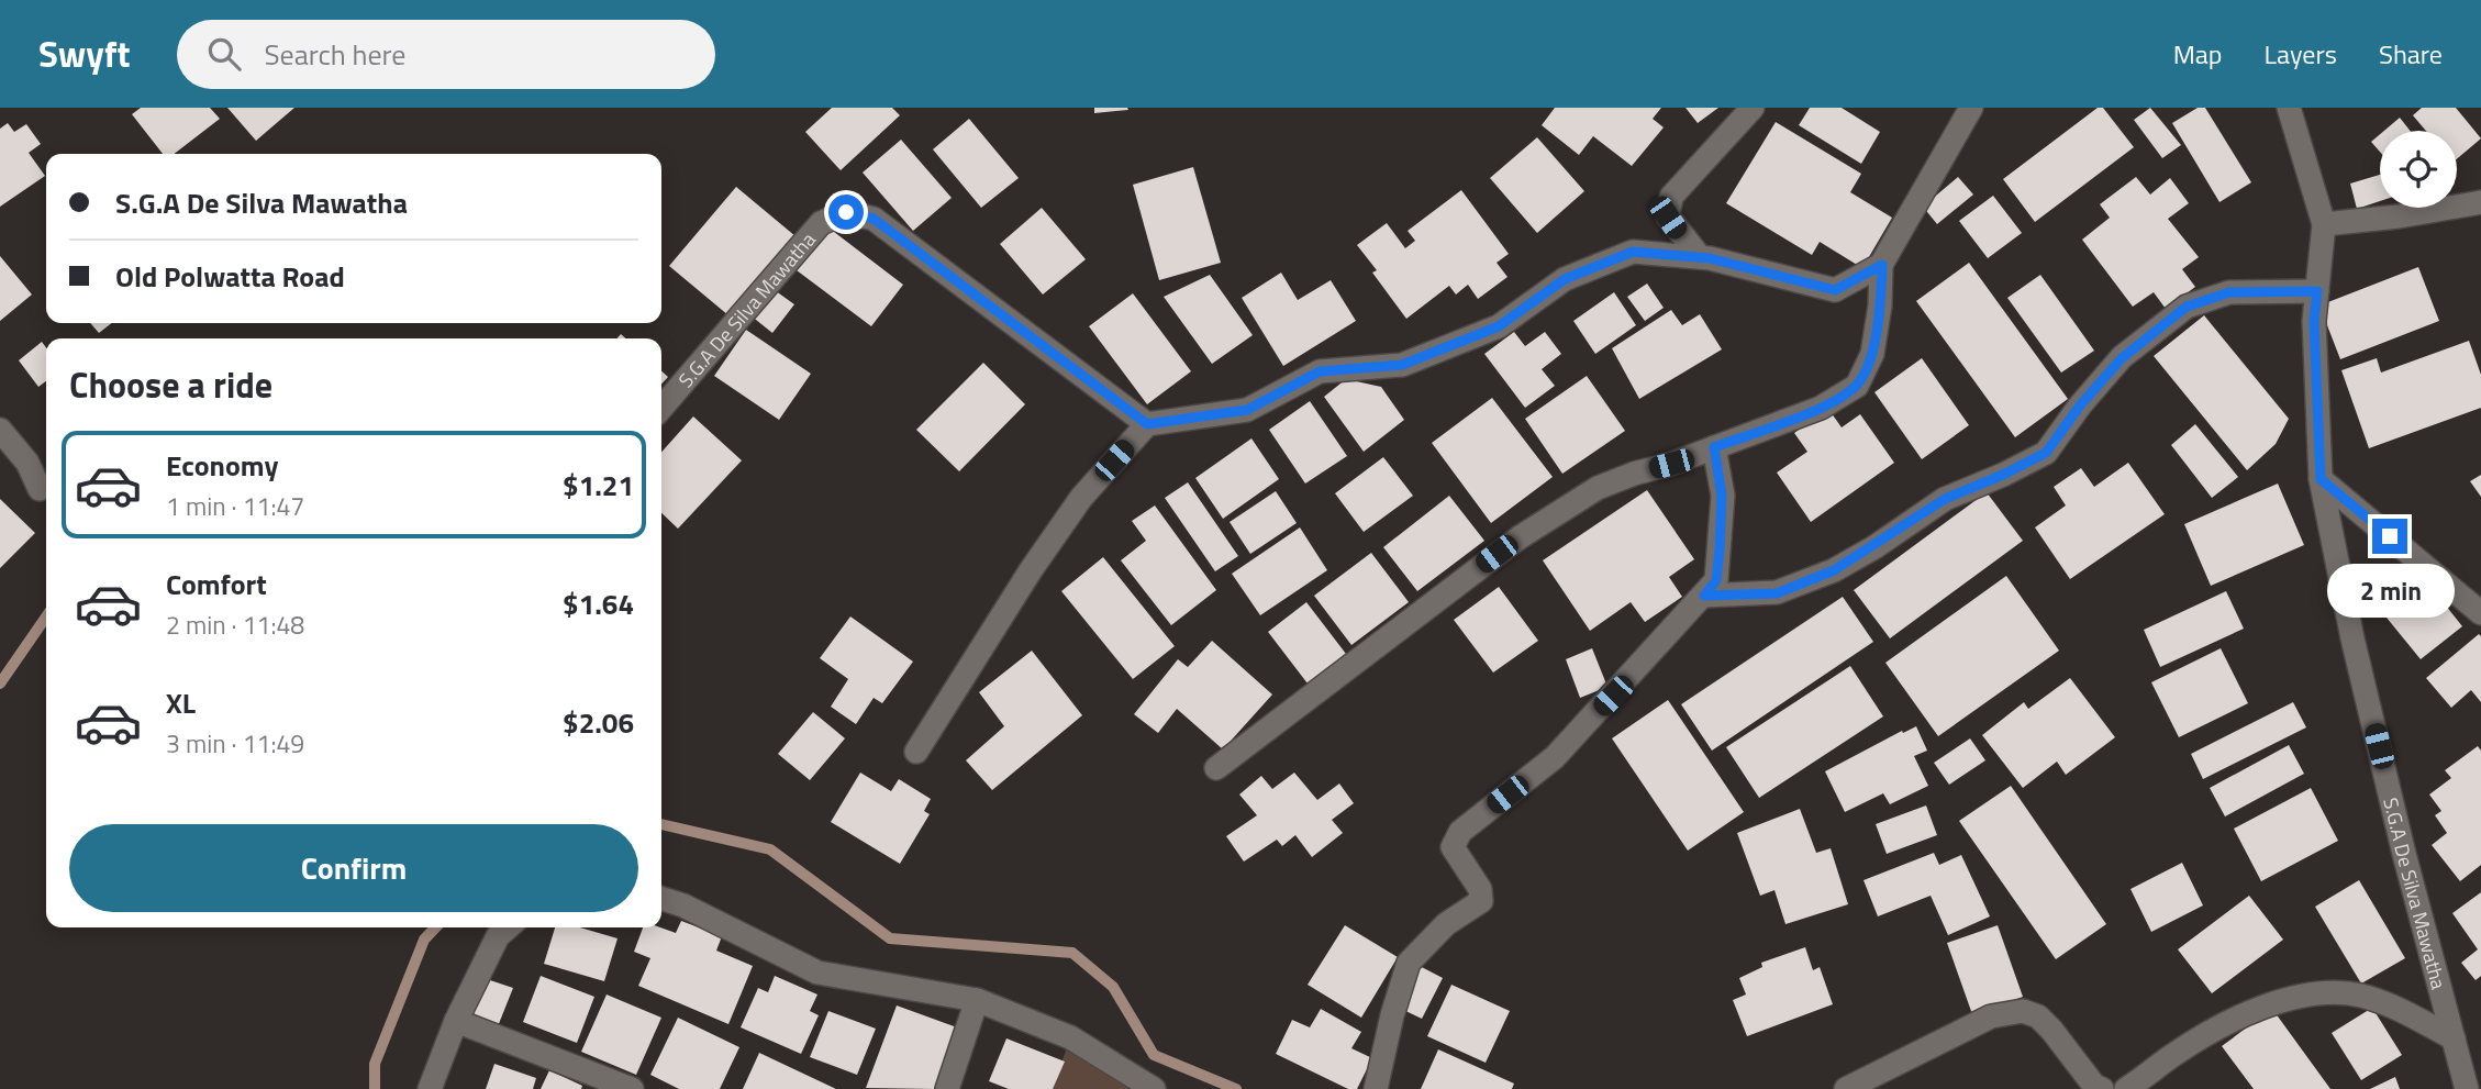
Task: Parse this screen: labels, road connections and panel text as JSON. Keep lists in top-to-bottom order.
{
  "streets": {
    "street": ["S.G.A De Silva Mawatha"]
  },
  "page": {
    "header": "Swyft",
    "search": "Search here",
    "nav": ["Map", "Layers", "Share"],
    "banner": ["S.G.A De Silva Mawatha", "Old Polwatta Road"],
    "heading": "Choose a ride",
    "list": [
      {
        "name": "Economy",
        "note": "1 min · 11:47",
        "value": "$1.21"
      },
      {
        "name": "Comfort",
        "note": "2 min · 11:48",
        "value": "$1.64"
      },
      {
        "name": "XL",
        "note": "3 min · 11:49",
        "value": "$2.06"
      }
    ],
    "bubble": "2 min",
    "buttons": "Confirm"
  }
}
